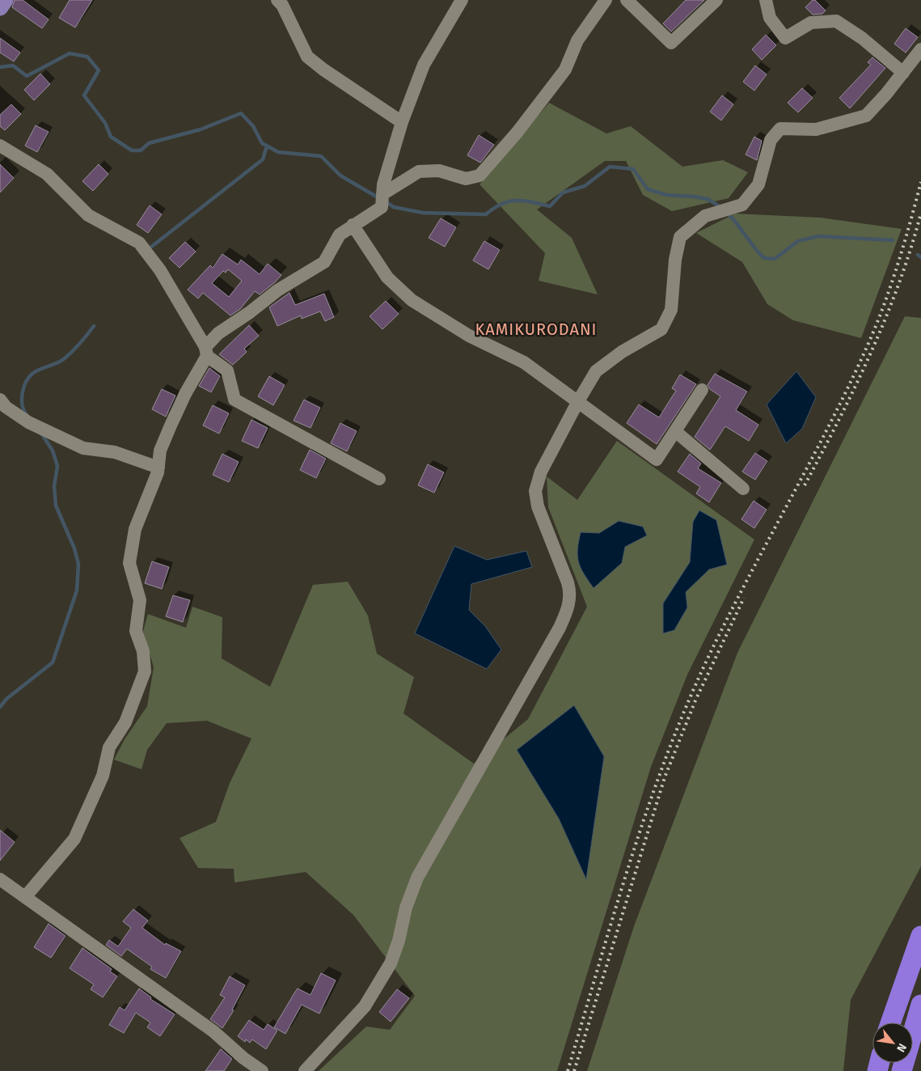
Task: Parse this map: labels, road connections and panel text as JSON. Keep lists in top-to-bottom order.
{
  "districts": ["KAMIKURODANI"],
  "north": "bottom right"
}
